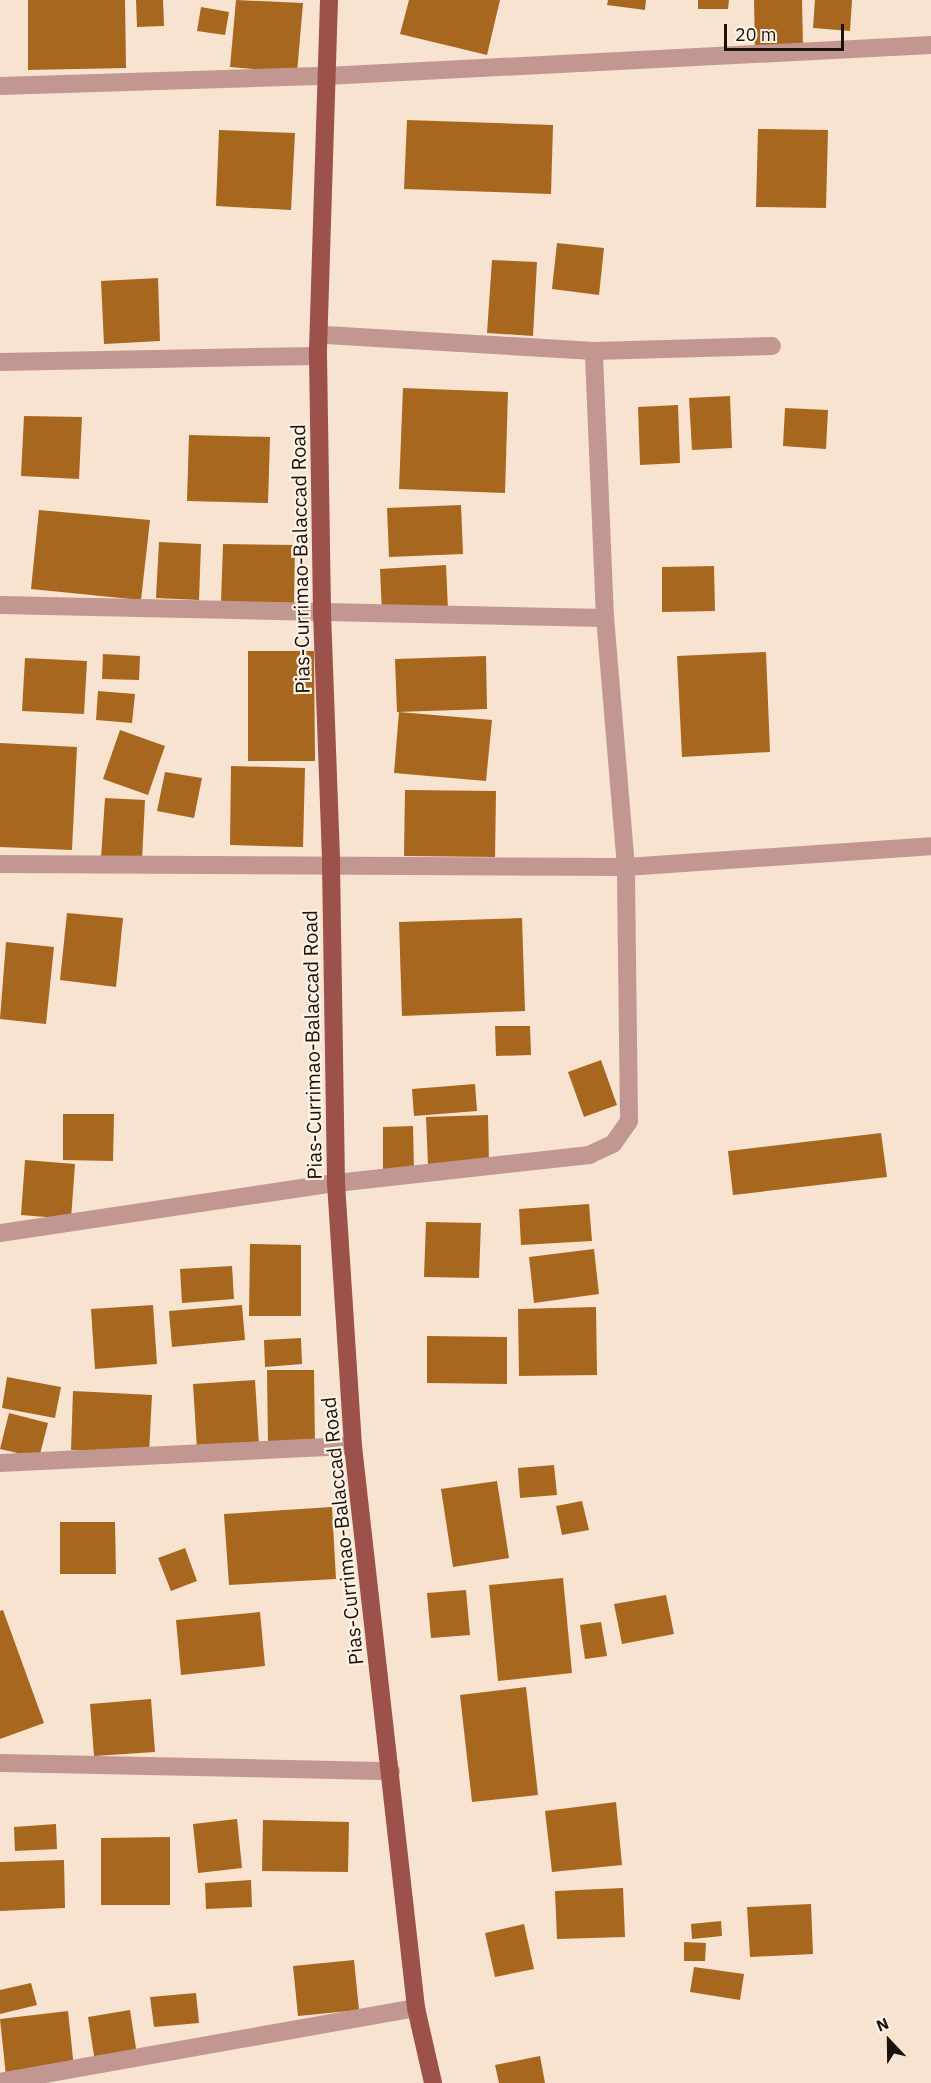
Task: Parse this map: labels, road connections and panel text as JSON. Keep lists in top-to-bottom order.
{
  "streets": {
    "main road": ["Pias-Currimao-Balaccad Road"]
  },
  "scale_bar": "20 m",
  "north": "top"
}
